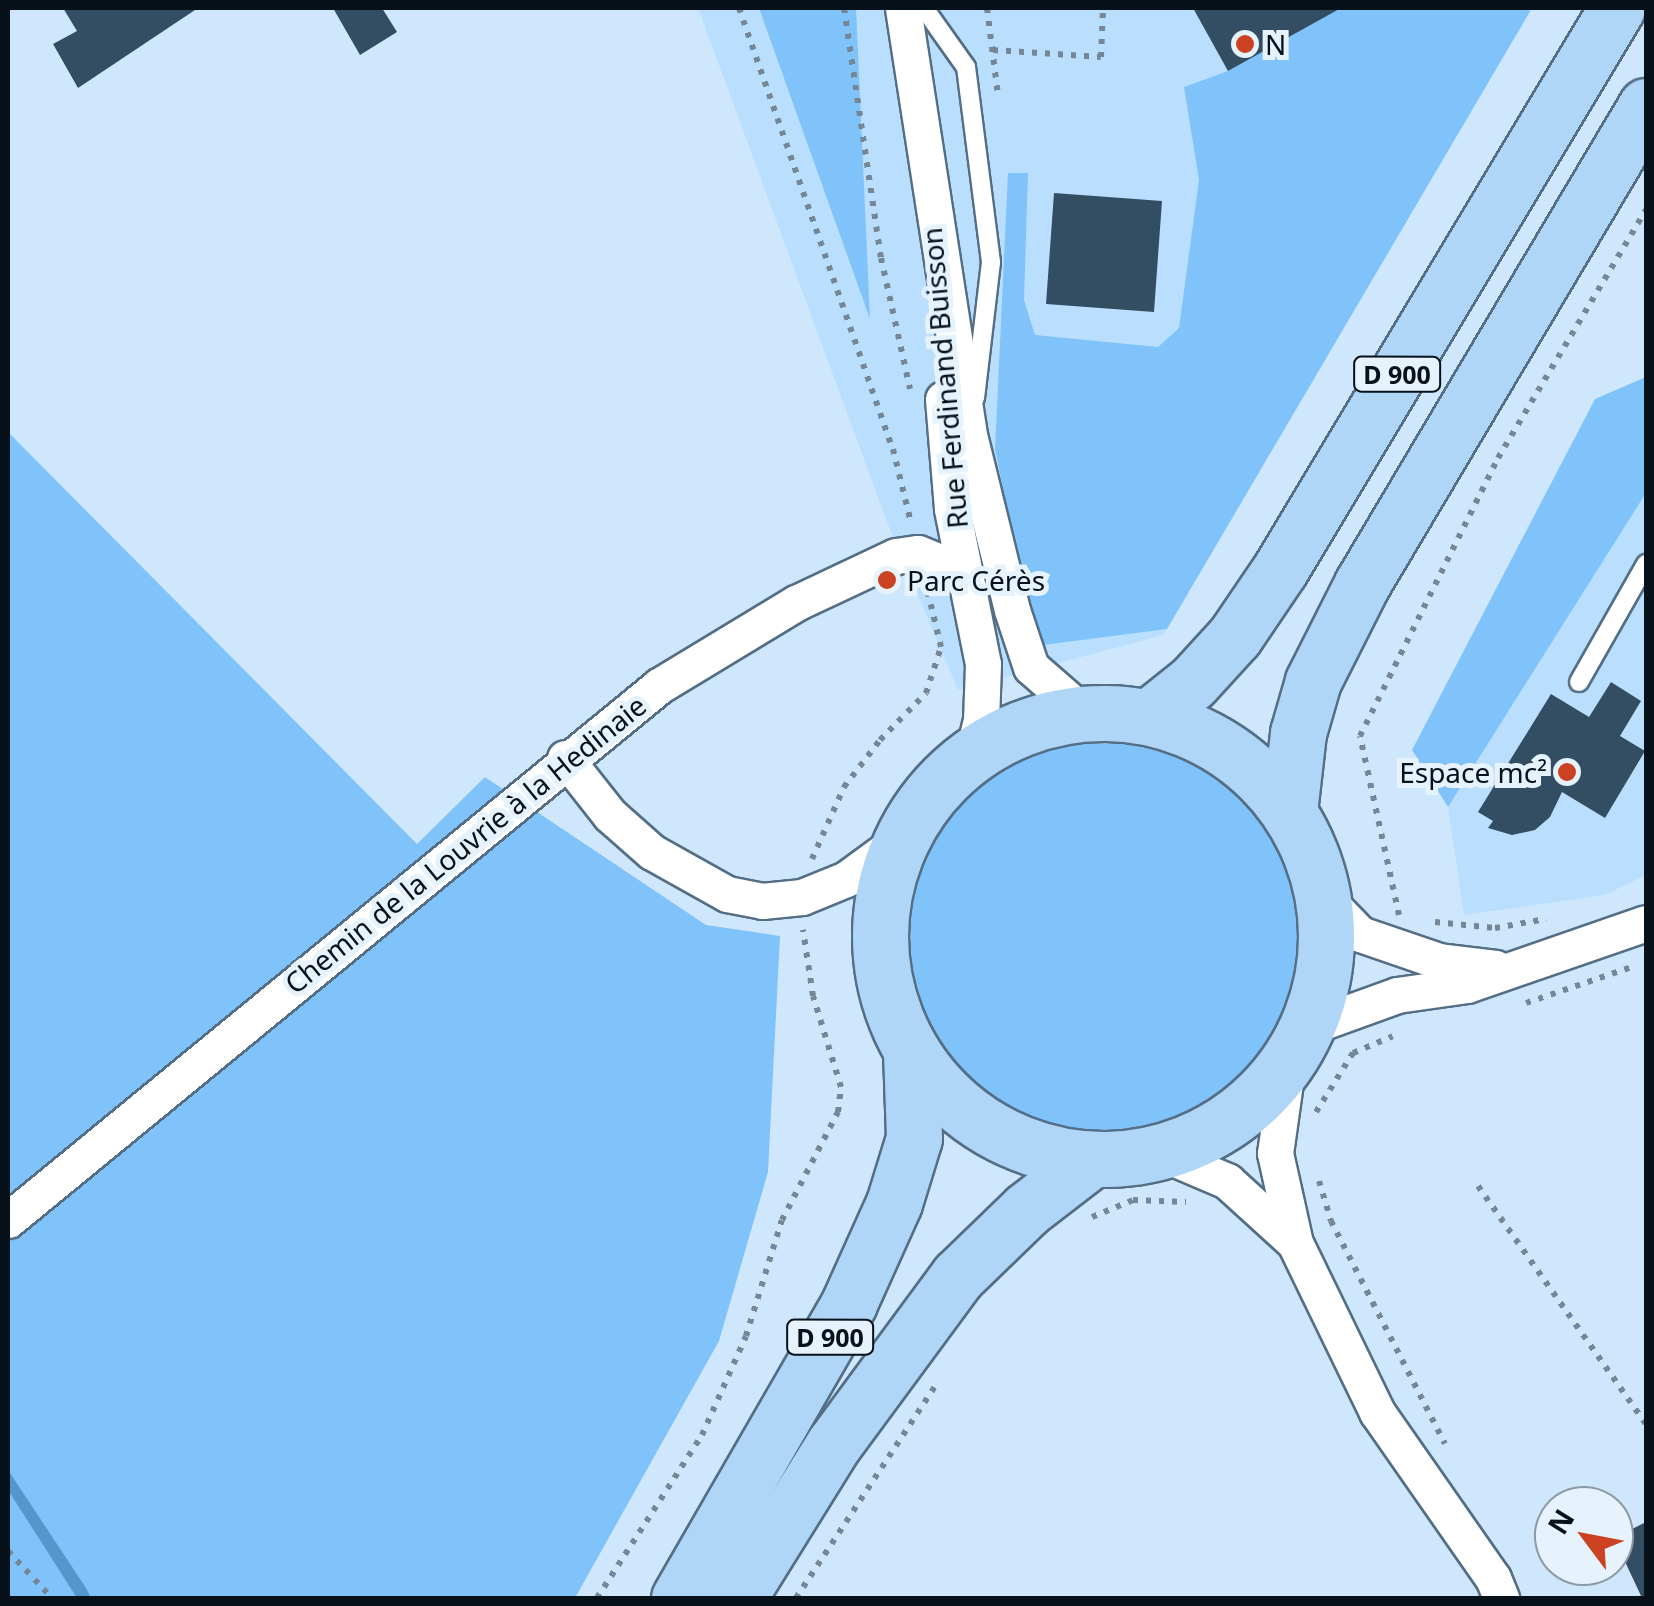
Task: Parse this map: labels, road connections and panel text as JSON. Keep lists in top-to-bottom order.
{
  "streets": {
    "main road": ["D 900"],
    "street": ["Rue Ferdinand Buisson", "Chemin de la Louvrie à la Hedinaie"]
  },
  "places": ["N", "Parc Cérès", "Espace mc²"],
  "north": "top left"
}
